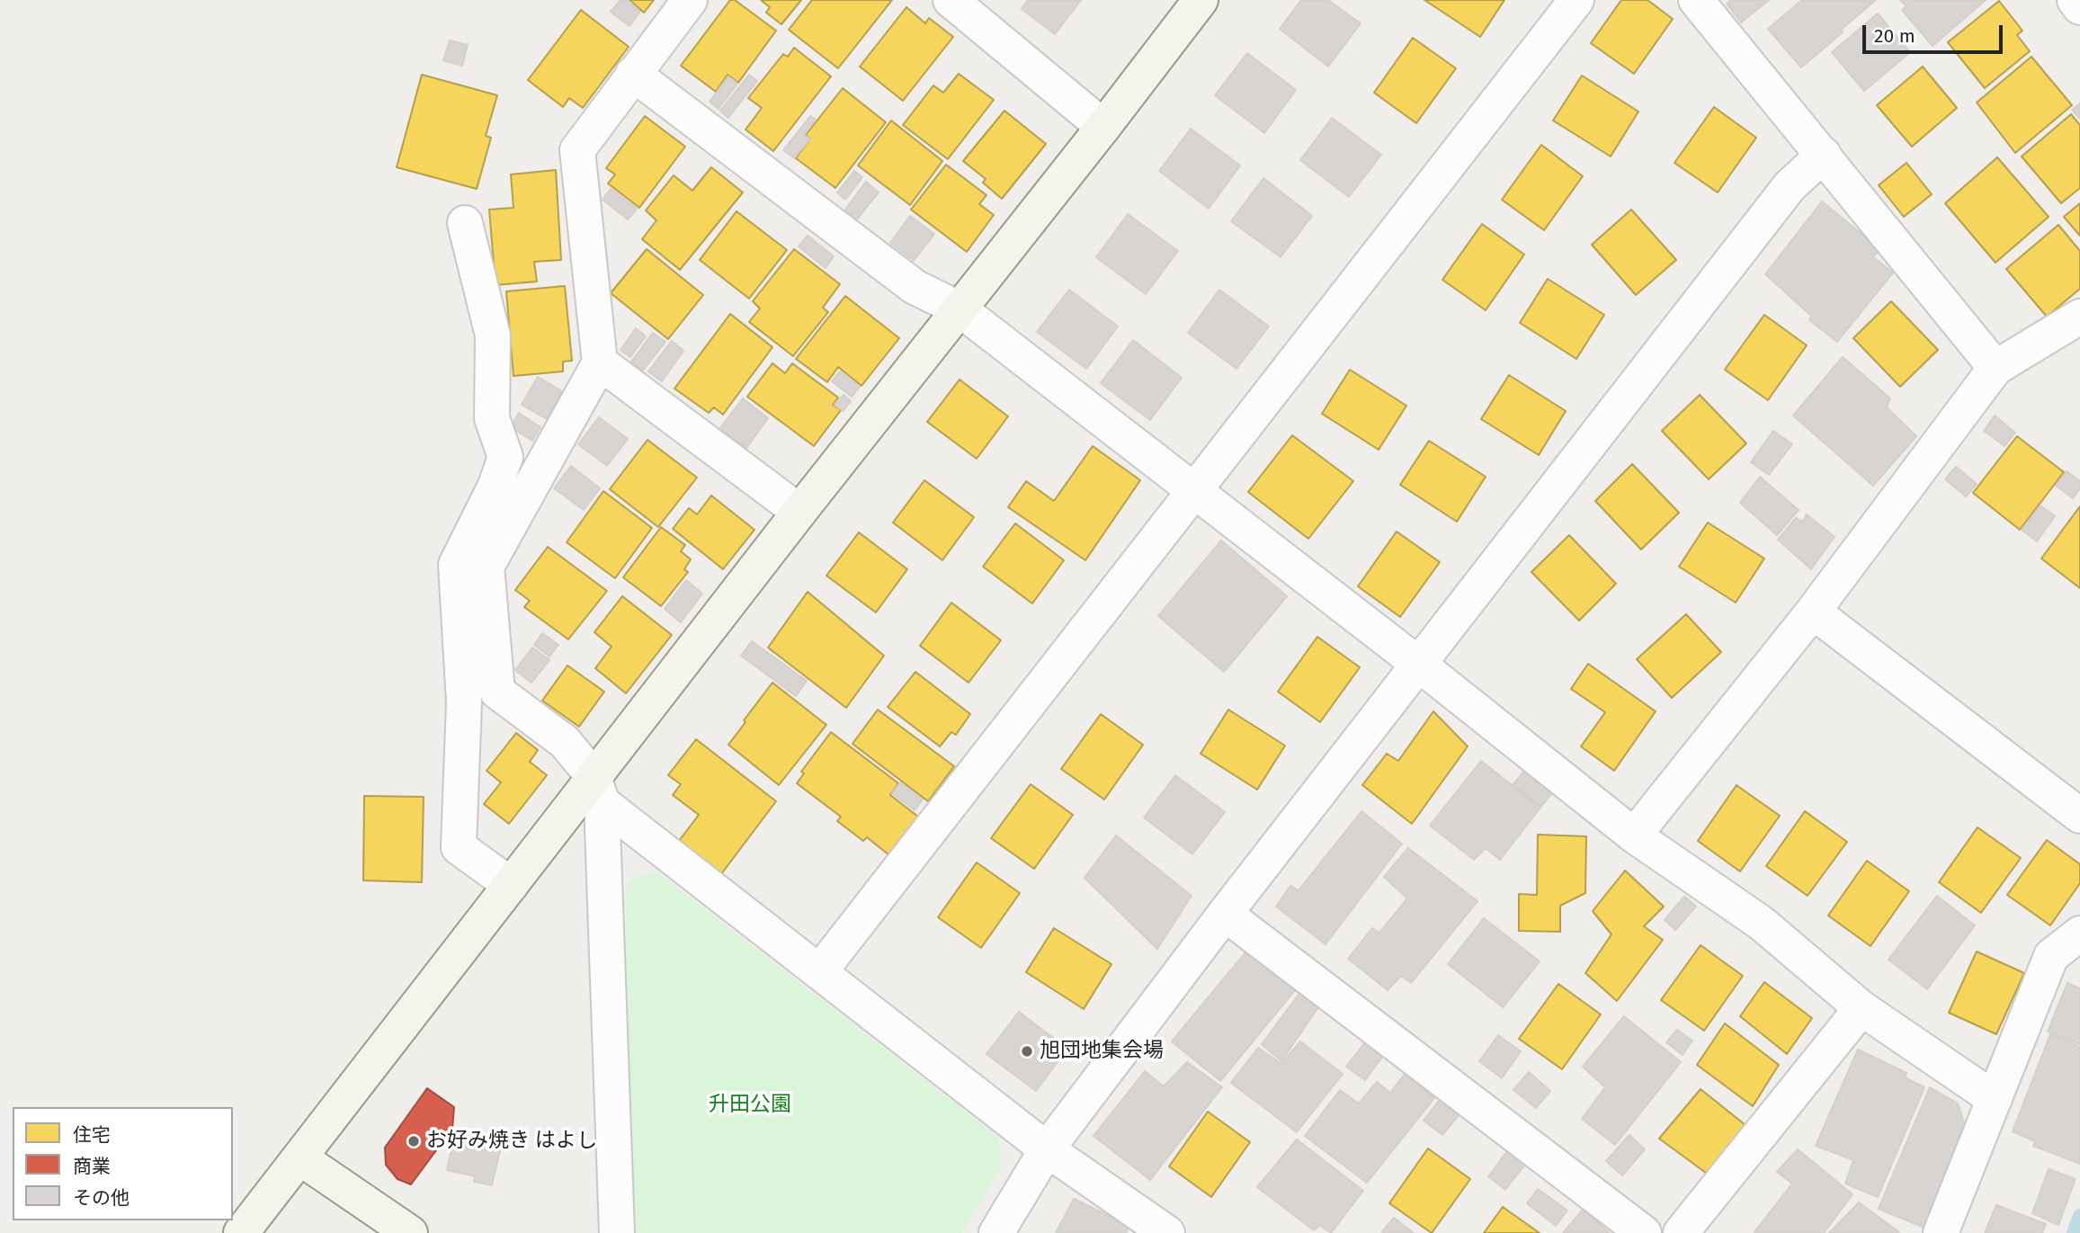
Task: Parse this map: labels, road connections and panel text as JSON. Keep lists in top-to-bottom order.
{
  "parks": ["升田公園"],
  "places": ["旭団地集会場", "お好み焼き はよし"],
  "legend": ["住宅", "商業", "その他"],
  "scale_bar": "20 m"
}
